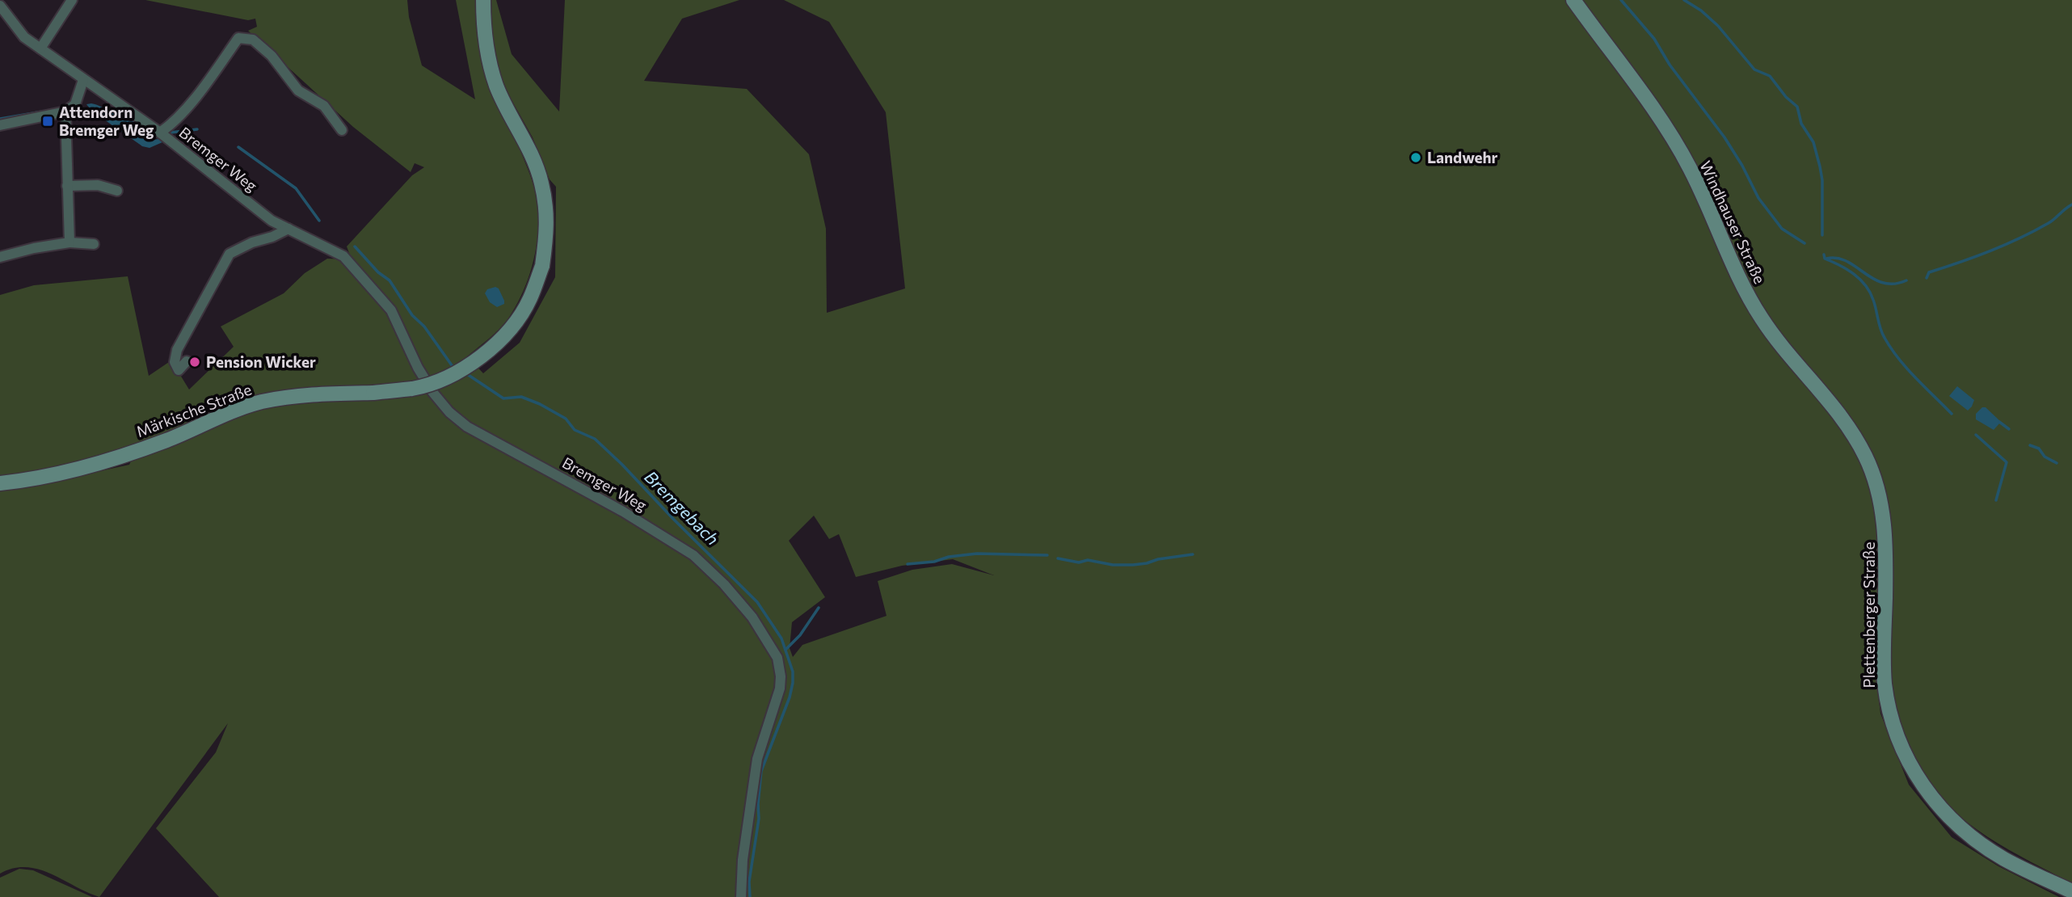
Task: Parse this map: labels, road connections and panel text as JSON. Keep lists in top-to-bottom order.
{
  "streets": {
    "main road": ["Windhauser Straße", "Märkische Straße", "Plettenberger Straße"],
    "street": ["Bremger Weg"]
  },
  "crossings": [
    ["Windhauser Straße", "Plettenberger Straße"]
  ],
  "water": ["Bremgebach"],
  "places": {
    "transit": ["Attendorn Bremger Weg"],
    "other": ["Landwehr", "Pension Wicker"]
  }
}
